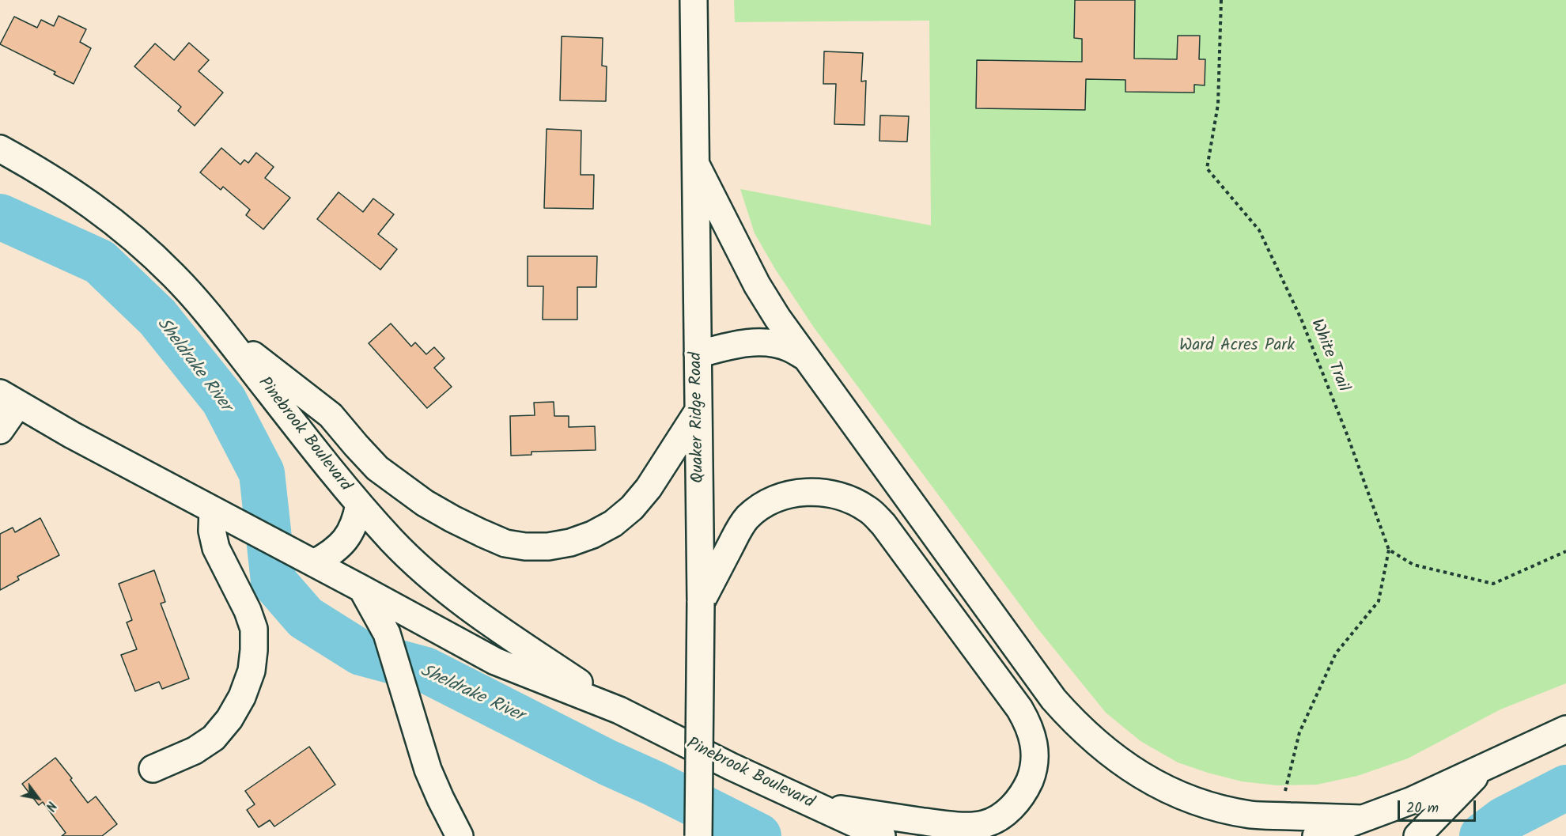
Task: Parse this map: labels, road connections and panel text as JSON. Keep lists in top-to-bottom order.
{
  "streets": {
    "street": ["Quaker Ridge Road", "Pinebrook Boulevard"],
    "path": ["White Trail"]
  },
  "water": ["Sheldrake River"],
  "parks": ["Ward Acres Park"],
  "scale_bar": "20 m",
  "north": "bottom right"
}
